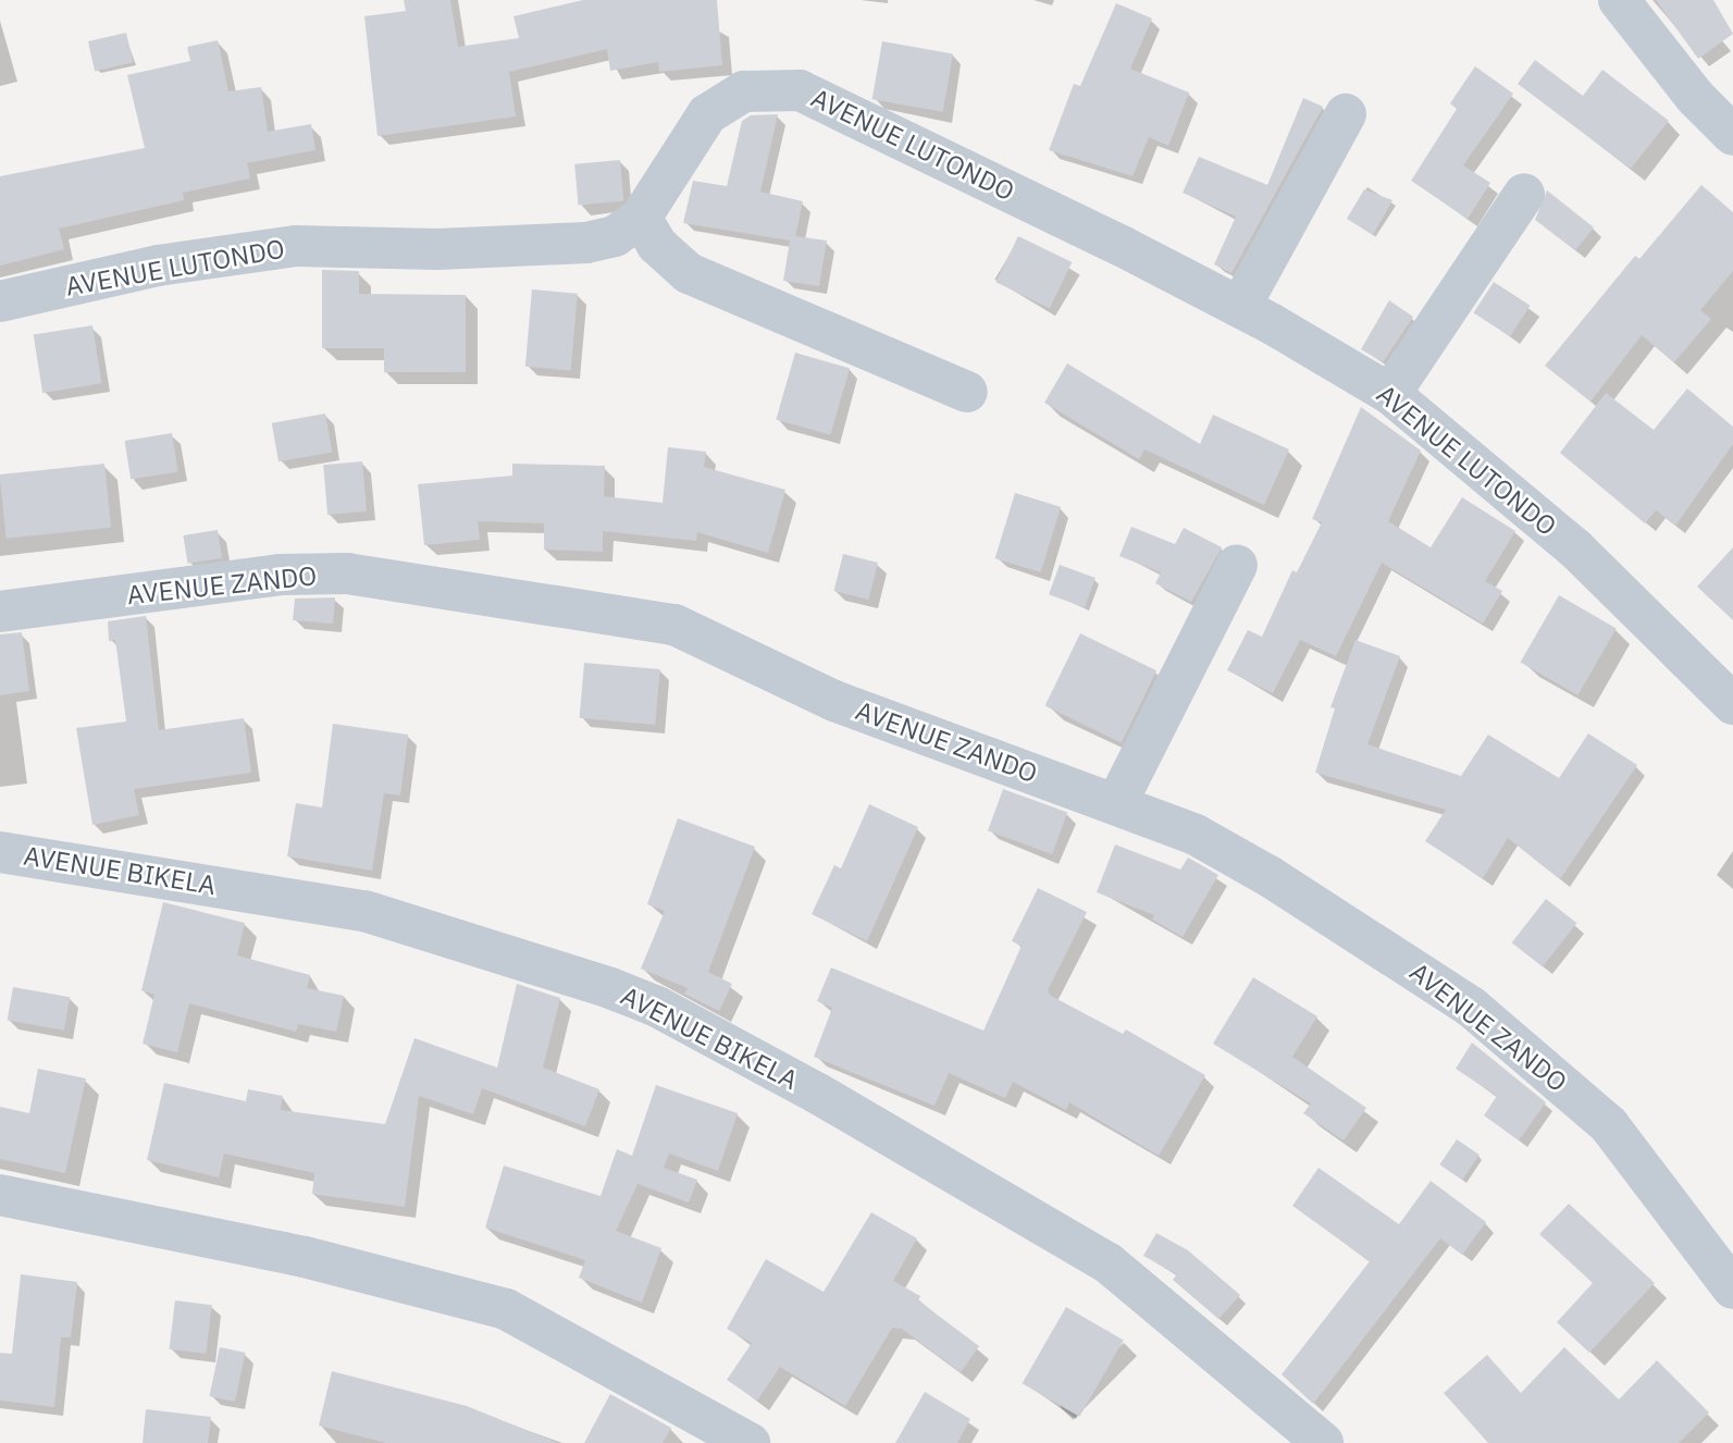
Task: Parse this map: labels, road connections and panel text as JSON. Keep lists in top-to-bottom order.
{
  "streets": {
    "street": ["AVENUE LUTONDO", "AVENUE ZANDO", "AVENUE BIKELA"]
  }
}
